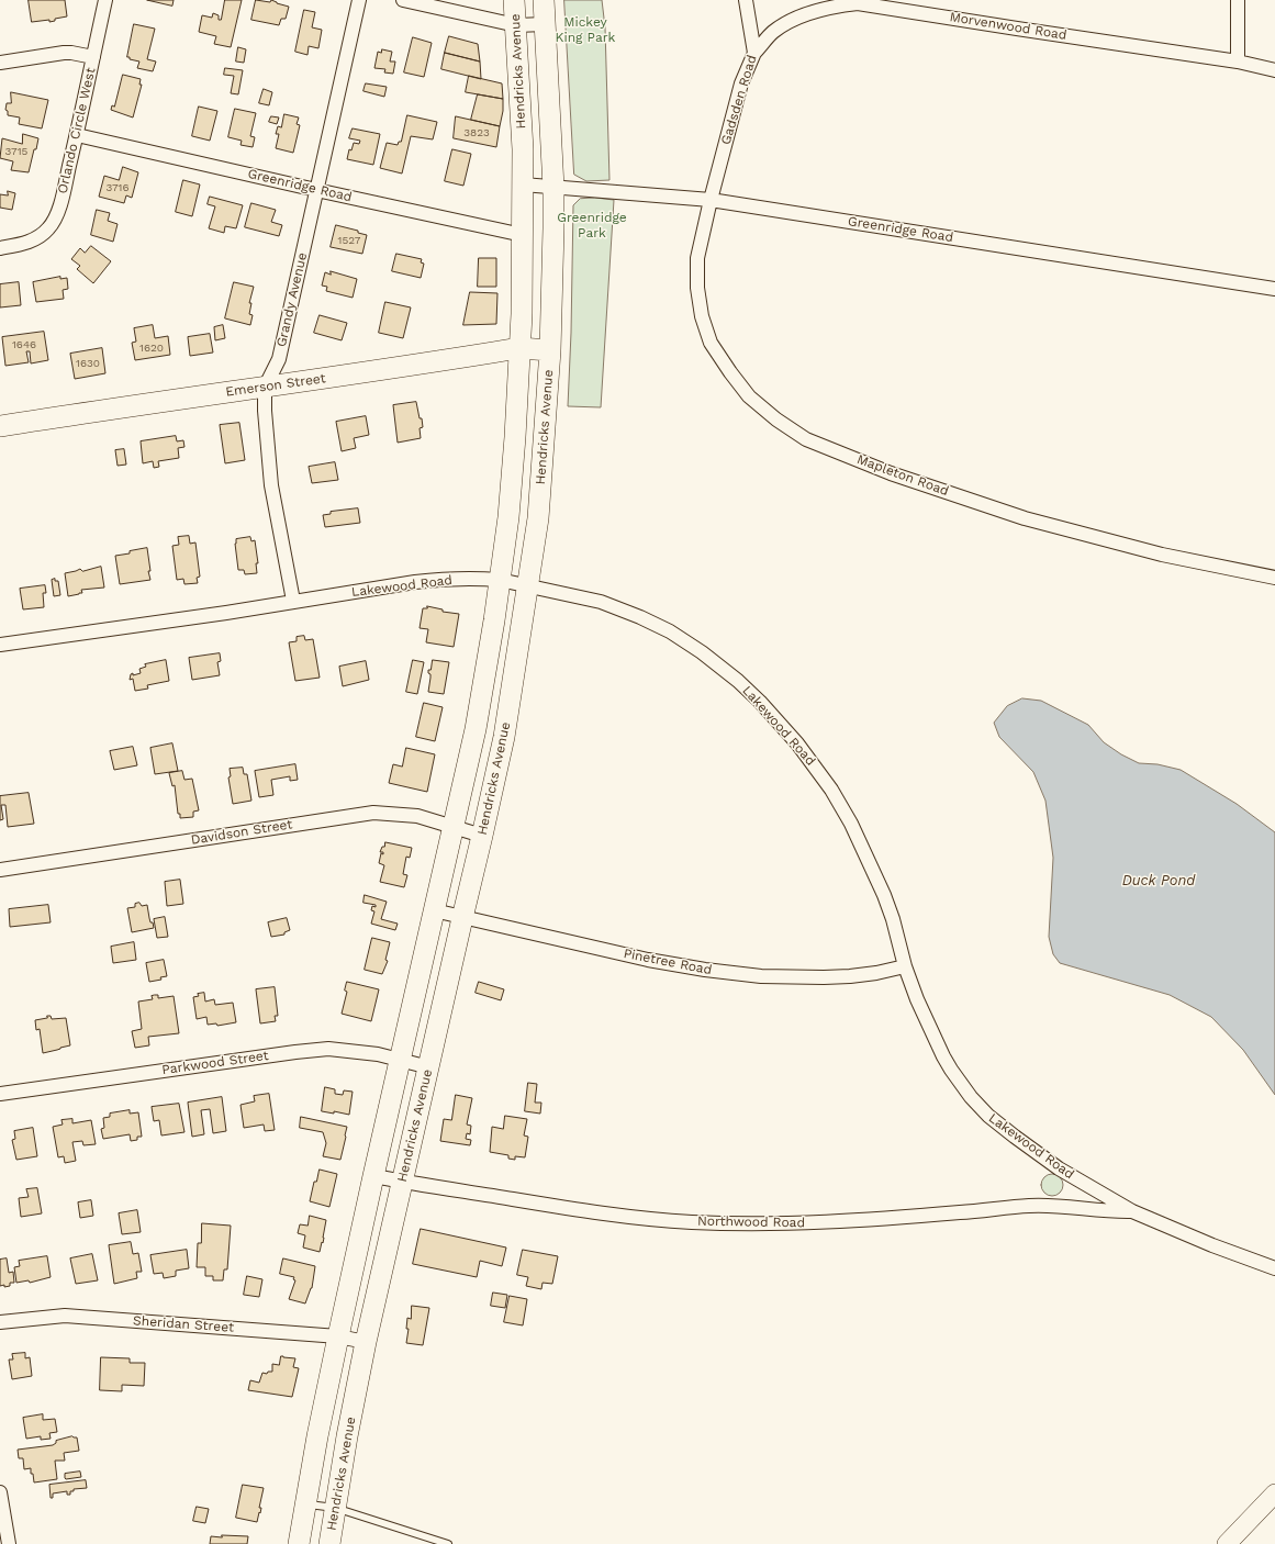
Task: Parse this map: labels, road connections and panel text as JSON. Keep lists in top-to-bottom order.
{
  "streets": {
    "main road": ["Hendricks Avenue", "Emerson Street"],
    "street": [
      "Morvenwood Road",
      "Gadsden Road",
      "Orlando Circle West",
      "Greenridge Road",
      "Grandy Avenue",
      "Mapleton Road",
      "Lakewood Road",
      "Davidson Street",
      "Pinetree Road",
      "Parkwood Street",
      "Northwood Road",
      "Sheridan Street"
    ]
  },
  "crossings": [
    ["Morvenwood Road", "Gadsden Road"],
    ["Hendricks Avenue", "Greenridge Road"],
    ["Hendricks Avenue", "Emerson Street"],
    ["Hendricks Avenue", "Lakewood Road"],
    ["Hendricks Avenue", "Davidson Street"],
    ["Hendricks Avenue", "Pinetree Road"],
    ["Hendricks Avenue", "Parkwood Street"],
    ["Hendricks Avenue", "Northwood Road"],
    ["Hendricks Avenue", "Sheridan Street"],
    ["Gadsden Road", "Greenridge Road"],
    ["Gadsden Road", "Mapleton Road"],
    ["Orlando Circle West", "Greenridge Road"],
    ["Greenridge Road", "Grandy Avenue"],
    ["Greenridge Road", "Mapleton Road"],
    ["Grandy Avenue", "Emerson Street"],
    ["Grandy Avenue", "Lakewood Road"],
    ["Lakewood Road", "Pinetree Road"],
    ["Lakewood Road", "Northwood Road"]
  ],
  "water": ["Duck Pond"],
  "parks": ["Mickey King Park", "Greenridge Park"],
  "house_numbers": [
    "3823",
    "3715",
    "3716",
    "1527",
    "1646",
    "1620",
    "1630"
  ]
}
